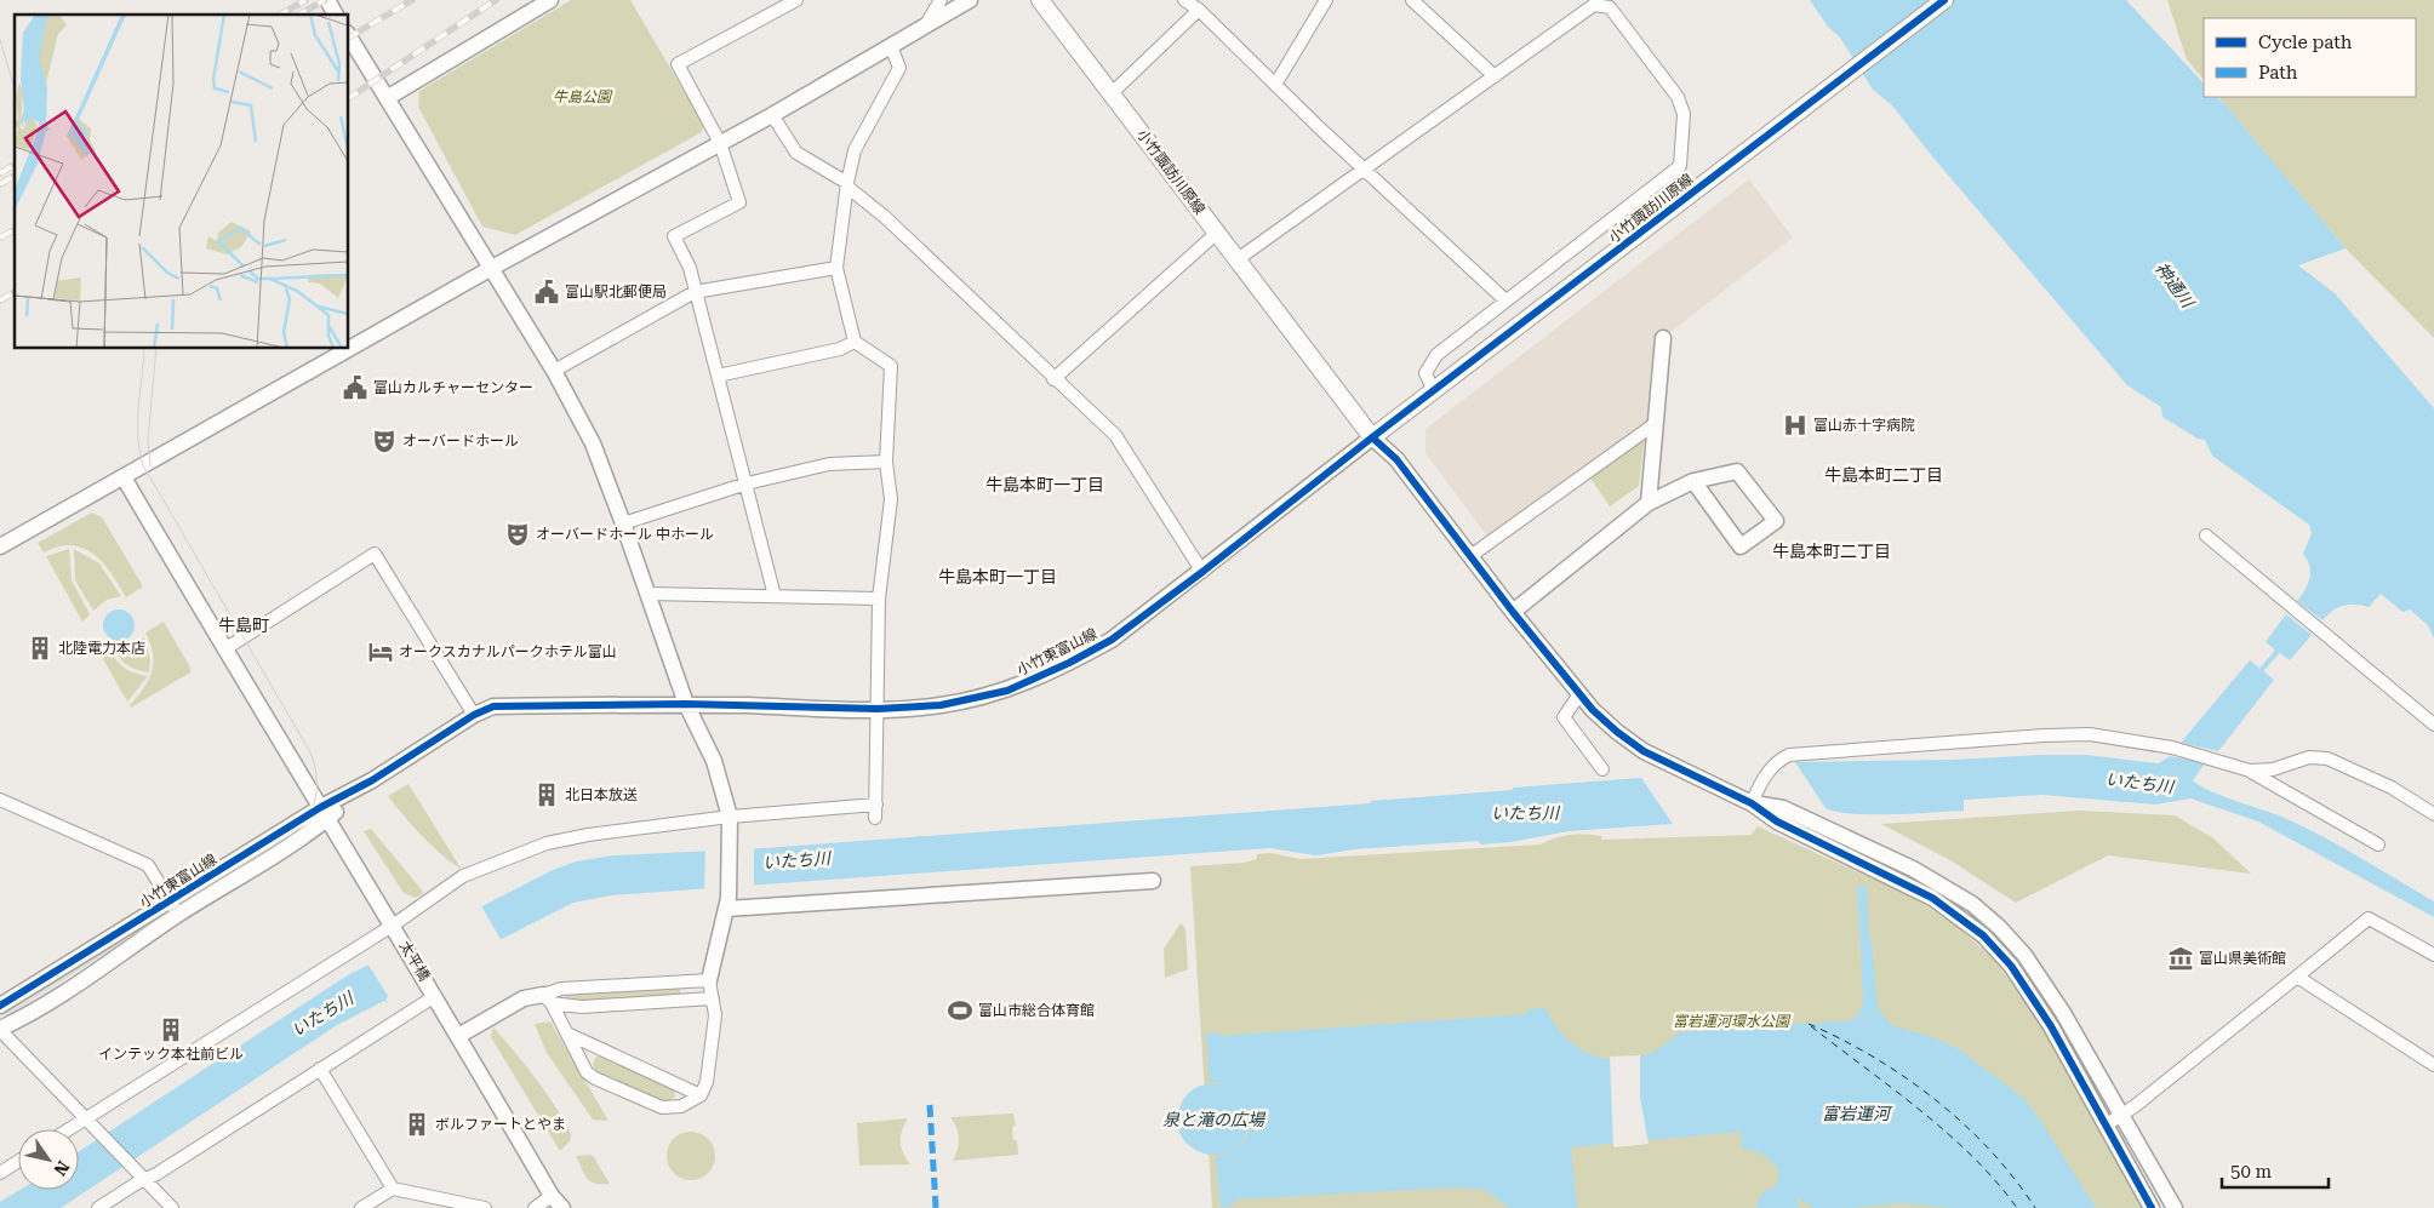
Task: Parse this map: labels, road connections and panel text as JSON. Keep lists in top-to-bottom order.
{
  "streets": {
    "main road": ["小竹諏訪川原線"],
    "street": ["小竹東富山線", "太平橋"]
  },
  "crossings": [
    ["小竹諏訪川原線", "小竹東富山線"],
    ["小竹東富山線", "太平橋"]
  ],
  "districts": [
    "牛島本町二丁目",
    "牛島本町一丁目",
    "牛島本町二丁目",
    "牛島本町一丁目",
    "牛島町"
  ],
  "water": [
    "神通川",
    "いたち川",
    "富岩運河",
    "泉と滝の広場"
  ],
  "parks": ["牛島公園", "富岩運河環水公園"],
  "places": {
    "public building": ["富山駅北郵便局", "富山カルチャーセンター"],
    "hospital": ["富山赤十字病院"],
    "theatre": ["オーバードホール", "オーバードホール 中ホール"],
    "building": [
      "北陸電力本店",
      "北日本放送",
      "インテック本社前ビル",
      "ボルファートとやま"
    ],
    "hotel": ["オークスカナルパークホテル富山"],
    "museum": ["富山県美術館"],
    "sports": ["富山市総合体育館"]
  },
  "legend": ["Cycle path", "Path"],
  "scale_bar": "50 m",
  "north": "bottom right"
}
